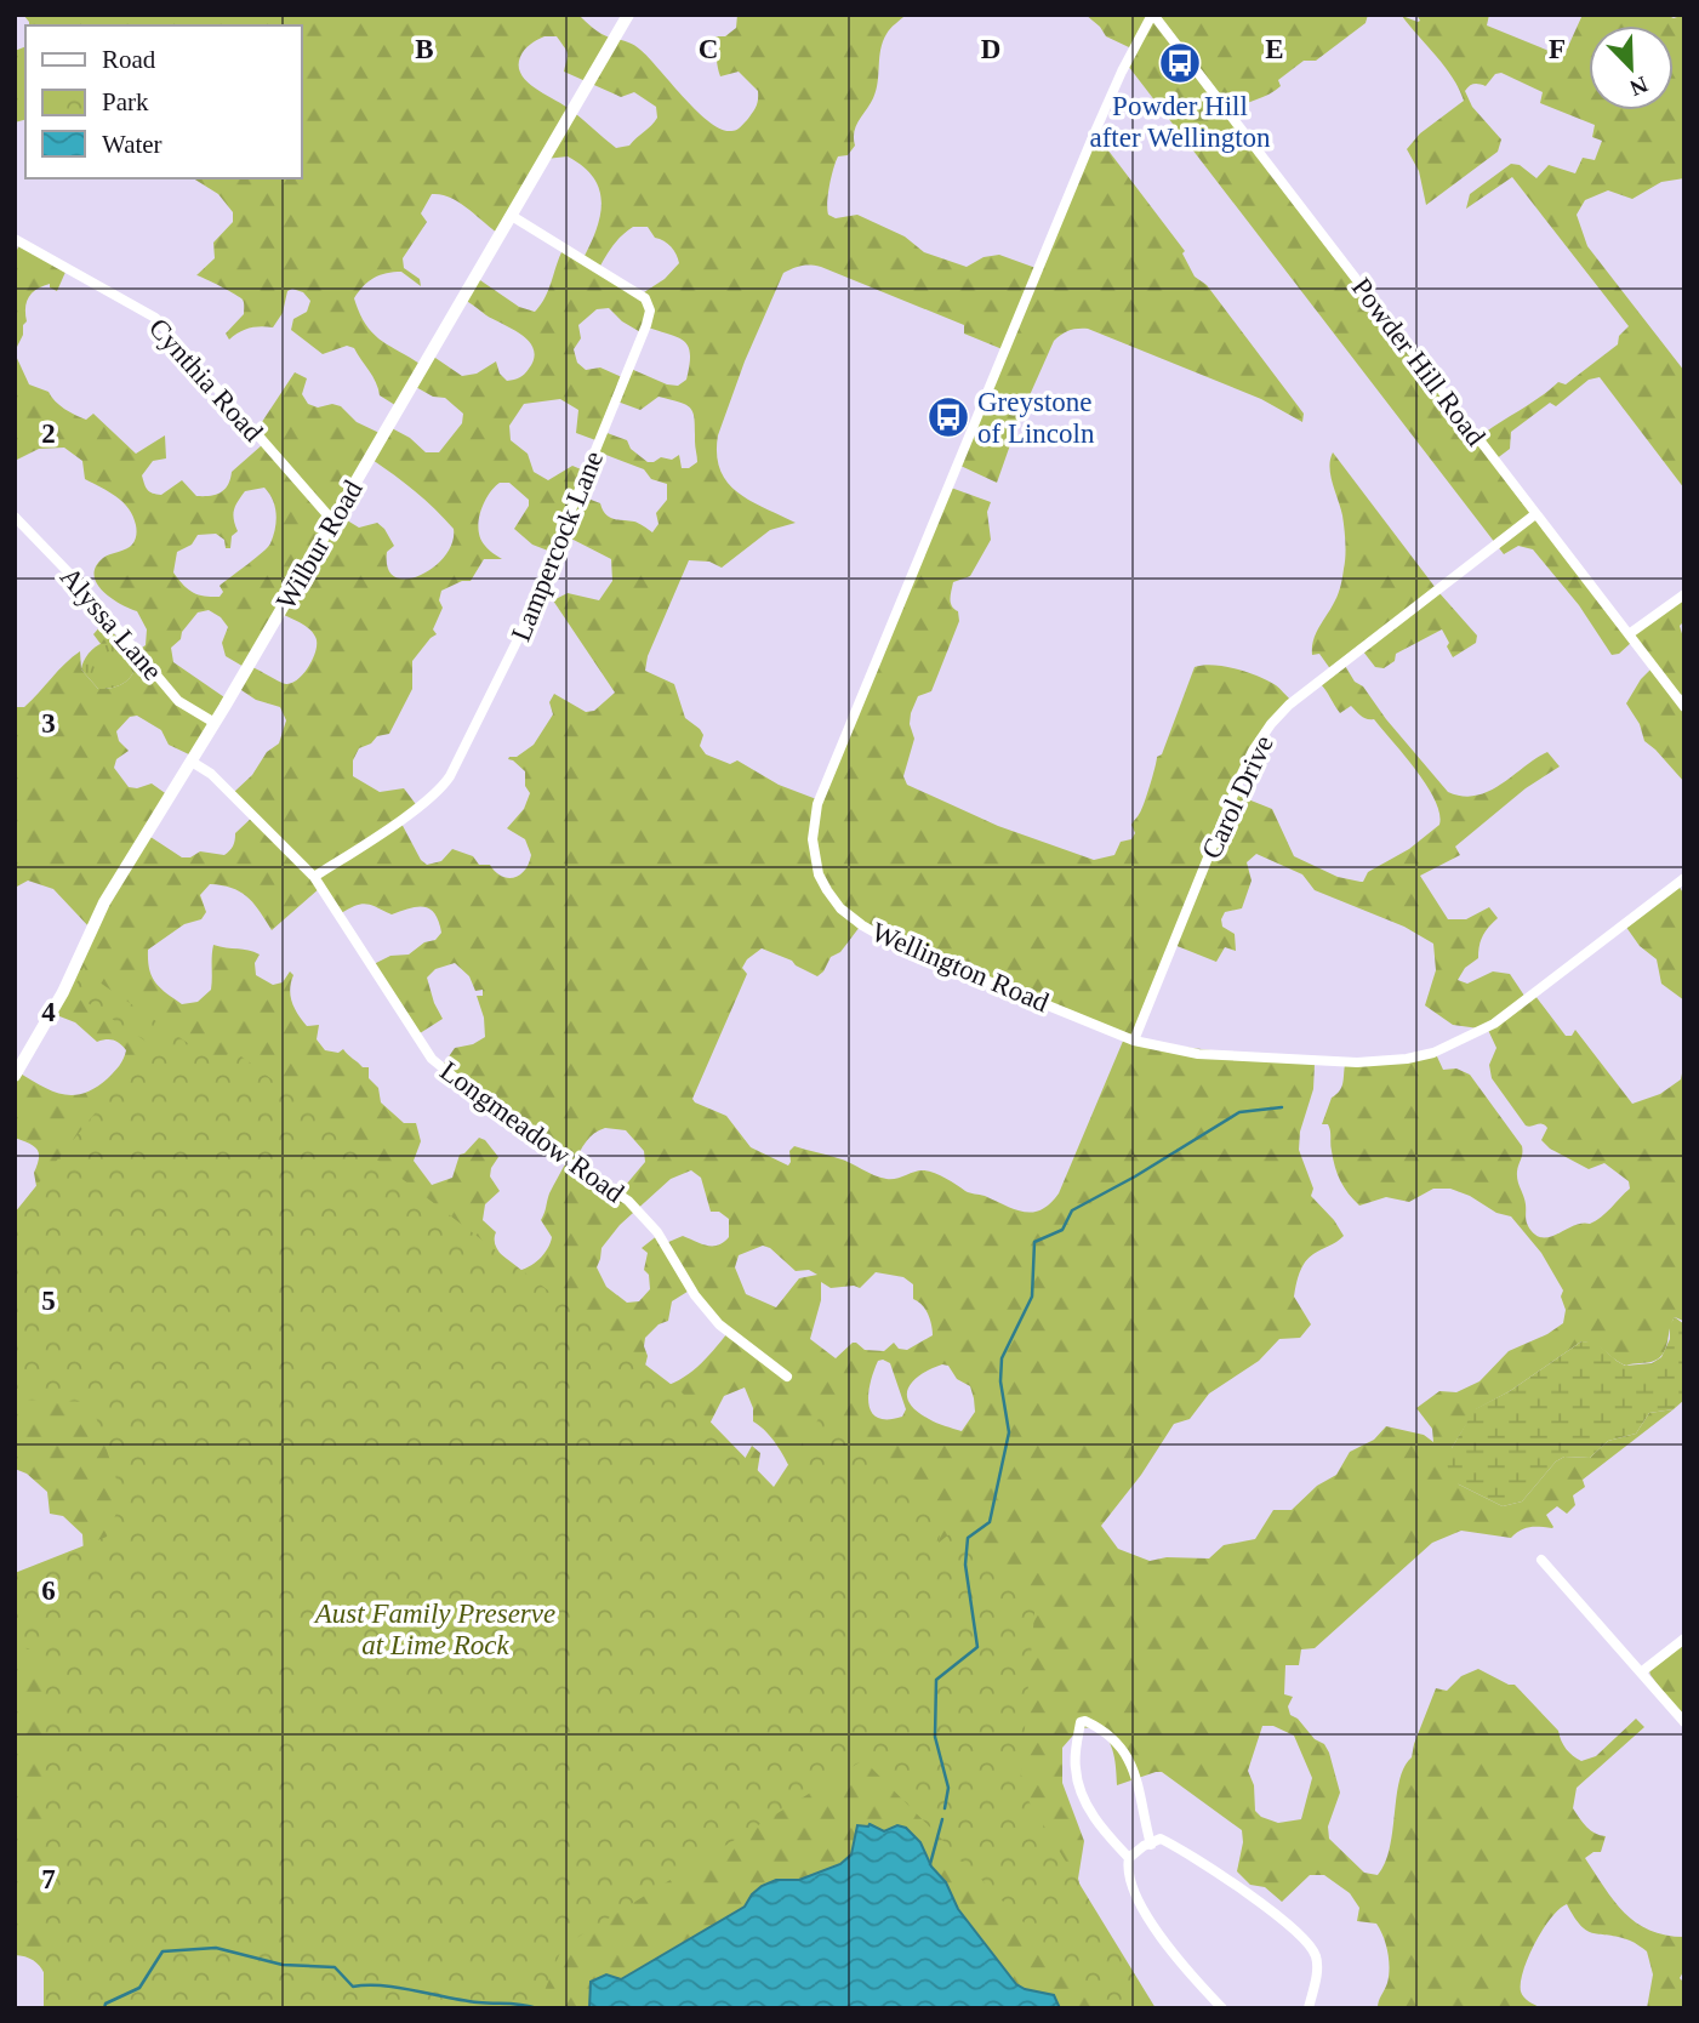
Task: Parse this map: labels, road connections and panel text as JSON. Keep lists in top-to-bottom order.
{
  "streets": {
    "street": [
      "Powder Hill Road",
      "Cynthia Road",
      "Wilbur Road",
      "Lampercock Lane",
      "Alyssa Lane",
      "Carol Drive",
      "Wellington Road",
      "Longmeadow Road"
    ]
  },
  "crossings": [
    ["Powder Hill Road", "Carol Drive"],
    ["Powder Hill Road", "Wellington Road"],
    ["Cynthia Road", "Wilbur Road"],
    ["Wilbur Road", "Lampercock Lane"],
    ["Wilbur Road", "Alyssa Lane"],
    ["Wilbur Road", "Longmeadow Road"],
    ["Lampercock Lane", "Longmeadow Road"],
    ["Carol Drive", "Wellington Road"]
  ],
  "parks": ["Aust Family Preserve at Lime Rock"],
  "places": {
    "bus stop": ["Powder Hill after Wellington", "Greystone of Lincoln"]
  },
  "legend": ["Road", "Park", "Water"],
  "north": "bottom right",
  "grid": {
    "columns": [
      "B",
      "C",
      "D",
      "E",
      "F"
    ],
    "rows": [
      "2",
      "3",
      "4",
      "5",
      "6",
      "7"
    ]
  }
}
